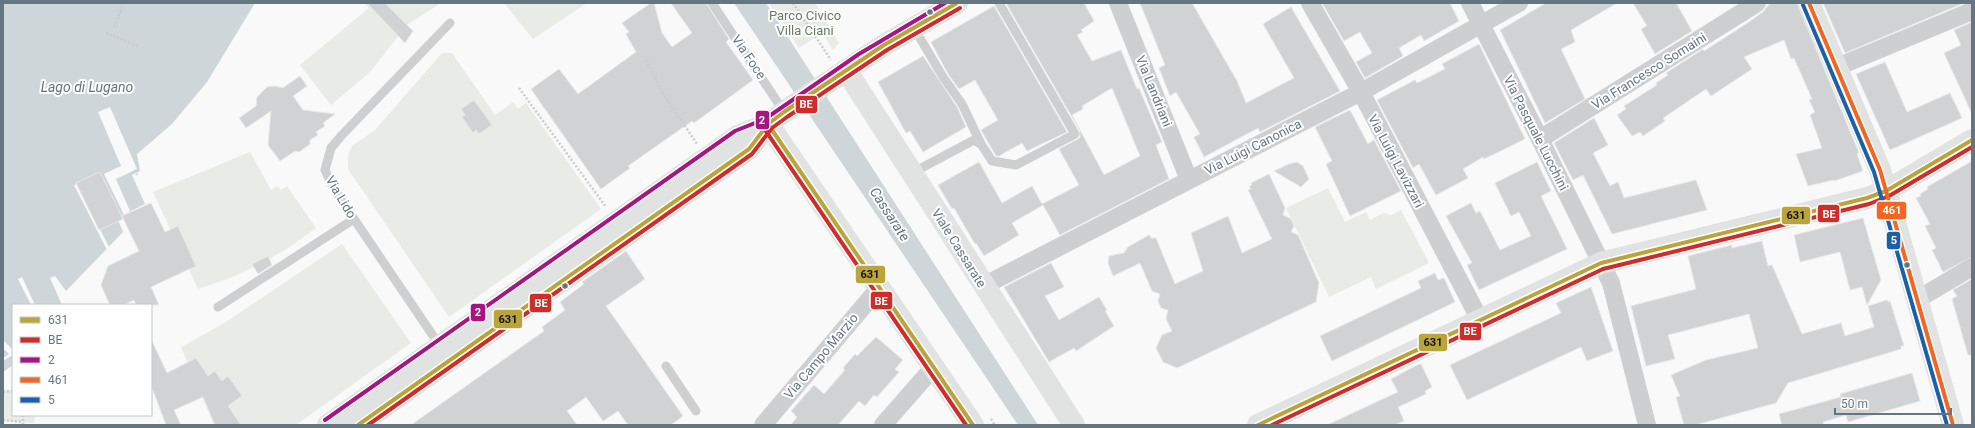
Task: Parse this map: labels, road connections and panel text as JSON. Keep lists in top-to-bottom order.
{
  "streets": {
    "main road": ["Viale Cassarate"],
    "street": [
      "Via Francesco Somaini",
      "Via Landriani",
      "Via Pasquale Lucchini",
      "Via Luigi Canonica",
      "Via Luigi Lavizzari",
      "Via Campo Marzio"
    ],
    "lane": ["Via Foce", "Via Lido"]
  },
  "crossings": [
    ["Via Francesco Somaini", "Via Pasquale Lucchini"],
    ["Via Landriani", "Via Luigi Canonica"],
    ["Via Pasquale Lucchini", "Via Luigi Canonica"],
    ["Via Luigi Canonica", "Via Luigi Lavizzari"],
    ["Via Luigi Canonica", "Viale Cassarate"]
  ],
  "water": ["Lago di Lugano", "Cassarate"],
  "parks": ["Parco Civico Villa Ciani"],
  "lines": [
    "transit line 631",
    "transit line 2",
    "transit line 461",
    "transit line 5",
    "transit line BE"
  ],
  "legend": [
    "631",
    "BE",
    "2",
    "461",
    "5"
  ],
  "scale_bar": "50 m"
}
